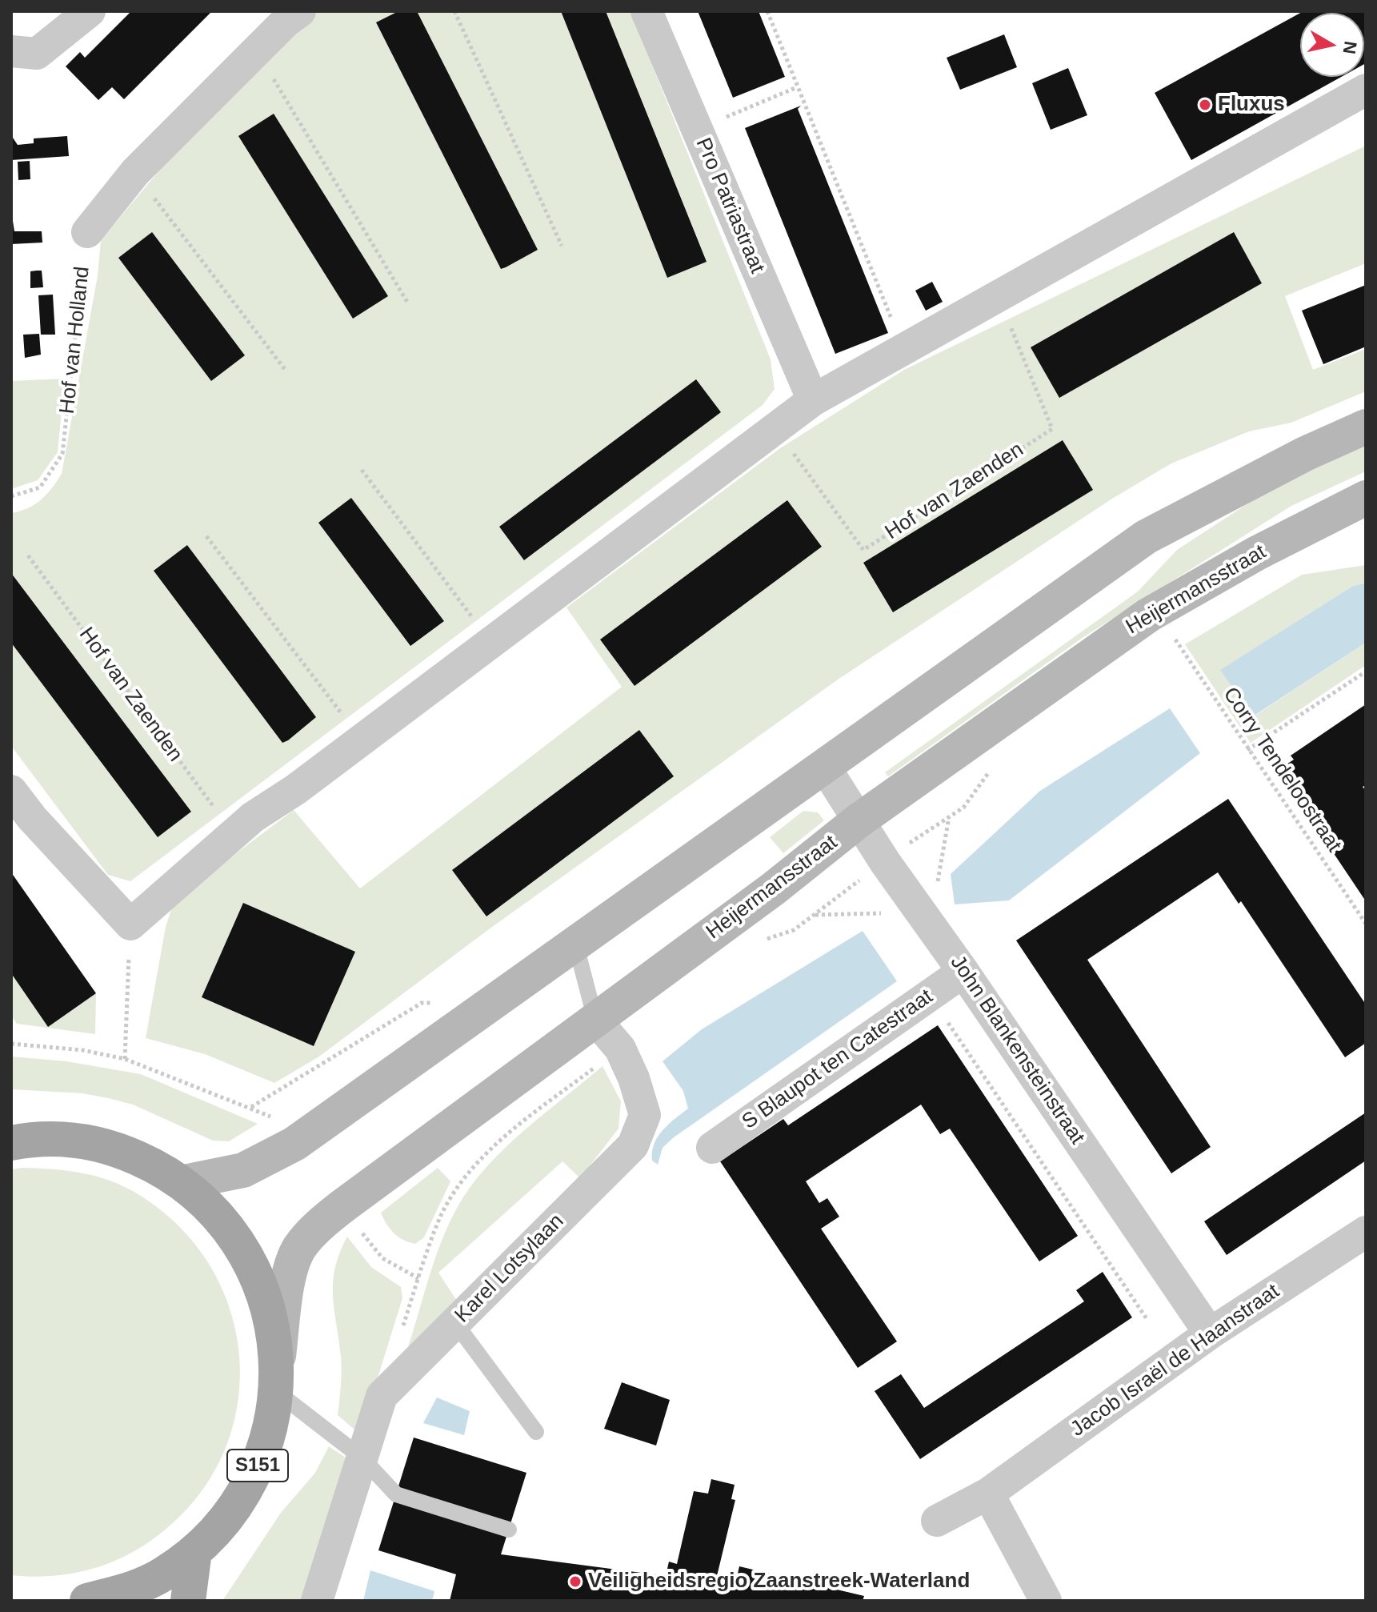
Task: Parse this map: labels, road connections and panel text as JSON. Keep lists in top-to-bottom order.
{
  "streets": {
    "main road": ["Heijermansstraat", "S151"],
    "street": [
      "Pro Patriastraat",
      "John Blankensteinstraat",
      "S Blaupot ten Catestraat",
      "Karel Lotsylaan",
      "Jacob Israël de Haanstraat"
    ],
    "path": ["Hof van Holland", "Hof van Zaenden", "Corry Tendeloostraat"]
  },
  "crossings": [
    ["Heijermansstraat", "John Blankensteinstraat"],
    ["Heijermansstraat", "Karel Lotsylaan"],
    ["Heijermansstraat", "S151"],
    ["John Blankensteinstraat", "S Blaupot ten Catestraat"],
    ["John Blankensteinstraat", "Jacob Israël de Haanstraat"]
  ],
  "places": ["Fluxus", "Veiligheidsregio Zaanstreek-Waterland"],
  "north": "right"
}
